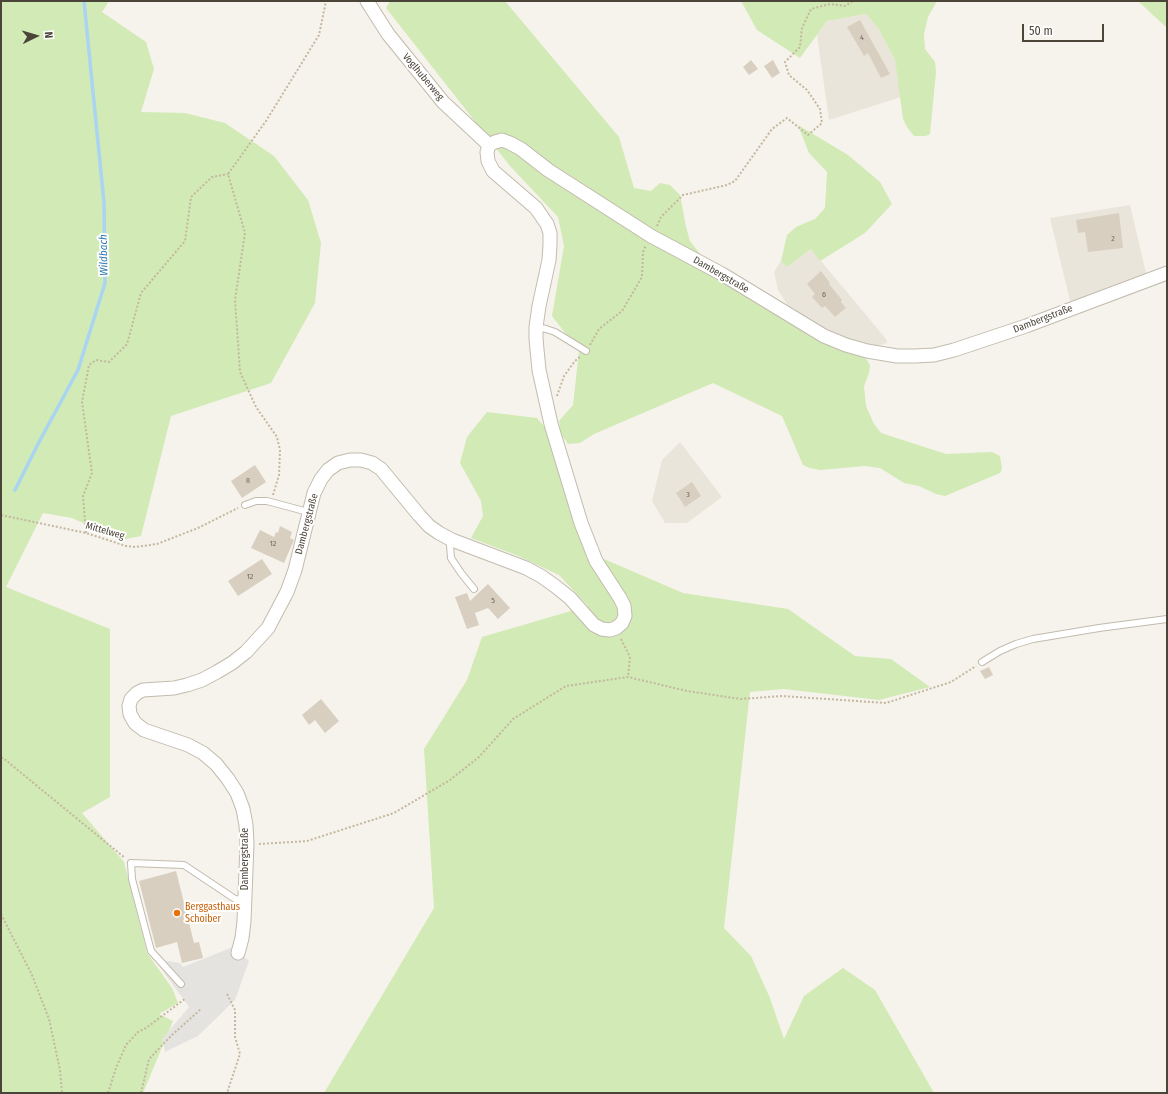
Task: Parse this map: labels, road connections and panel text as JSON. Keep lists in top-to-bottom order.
{
  "streets": {
    "street": ["Voglhuberweg", "Dambergstraße"],
    "path": ["Mittelweg"]
  },
  "crossings": [
    ["Voglhuberweg", "Dambergstraße"]
  ],
  "water": ["Wildbach"],
  "places": ["Berggasthaus Schoiber"],
  "house_numbers": [
    "4",
    "2",
    "6",
    "8",
    "3",
    "12",
    "12",
    "5"
  ],
  "scale_bar": "50 m",
  "north": "right"
}
